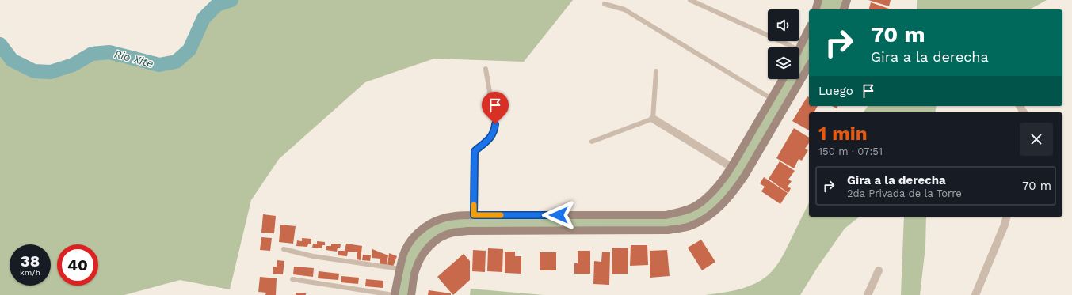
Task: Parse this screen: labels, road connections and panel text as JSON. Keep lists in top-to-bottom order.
{
  "water": ["Rio Xite"],
  "page": {
    "turn": ["70 m", "Gira a la derecha"],
    "then": "Luego",
    "heading": ["1 min", "150 m · 07:51"],
    "list": [
      {
        "name": "Gira a la derecha",
        "note": "2da Privada de la Torre",
        "value": "70 m"
      }
    ],
    "speed": "38 km/h",
    "limit": "40"
  }
}
